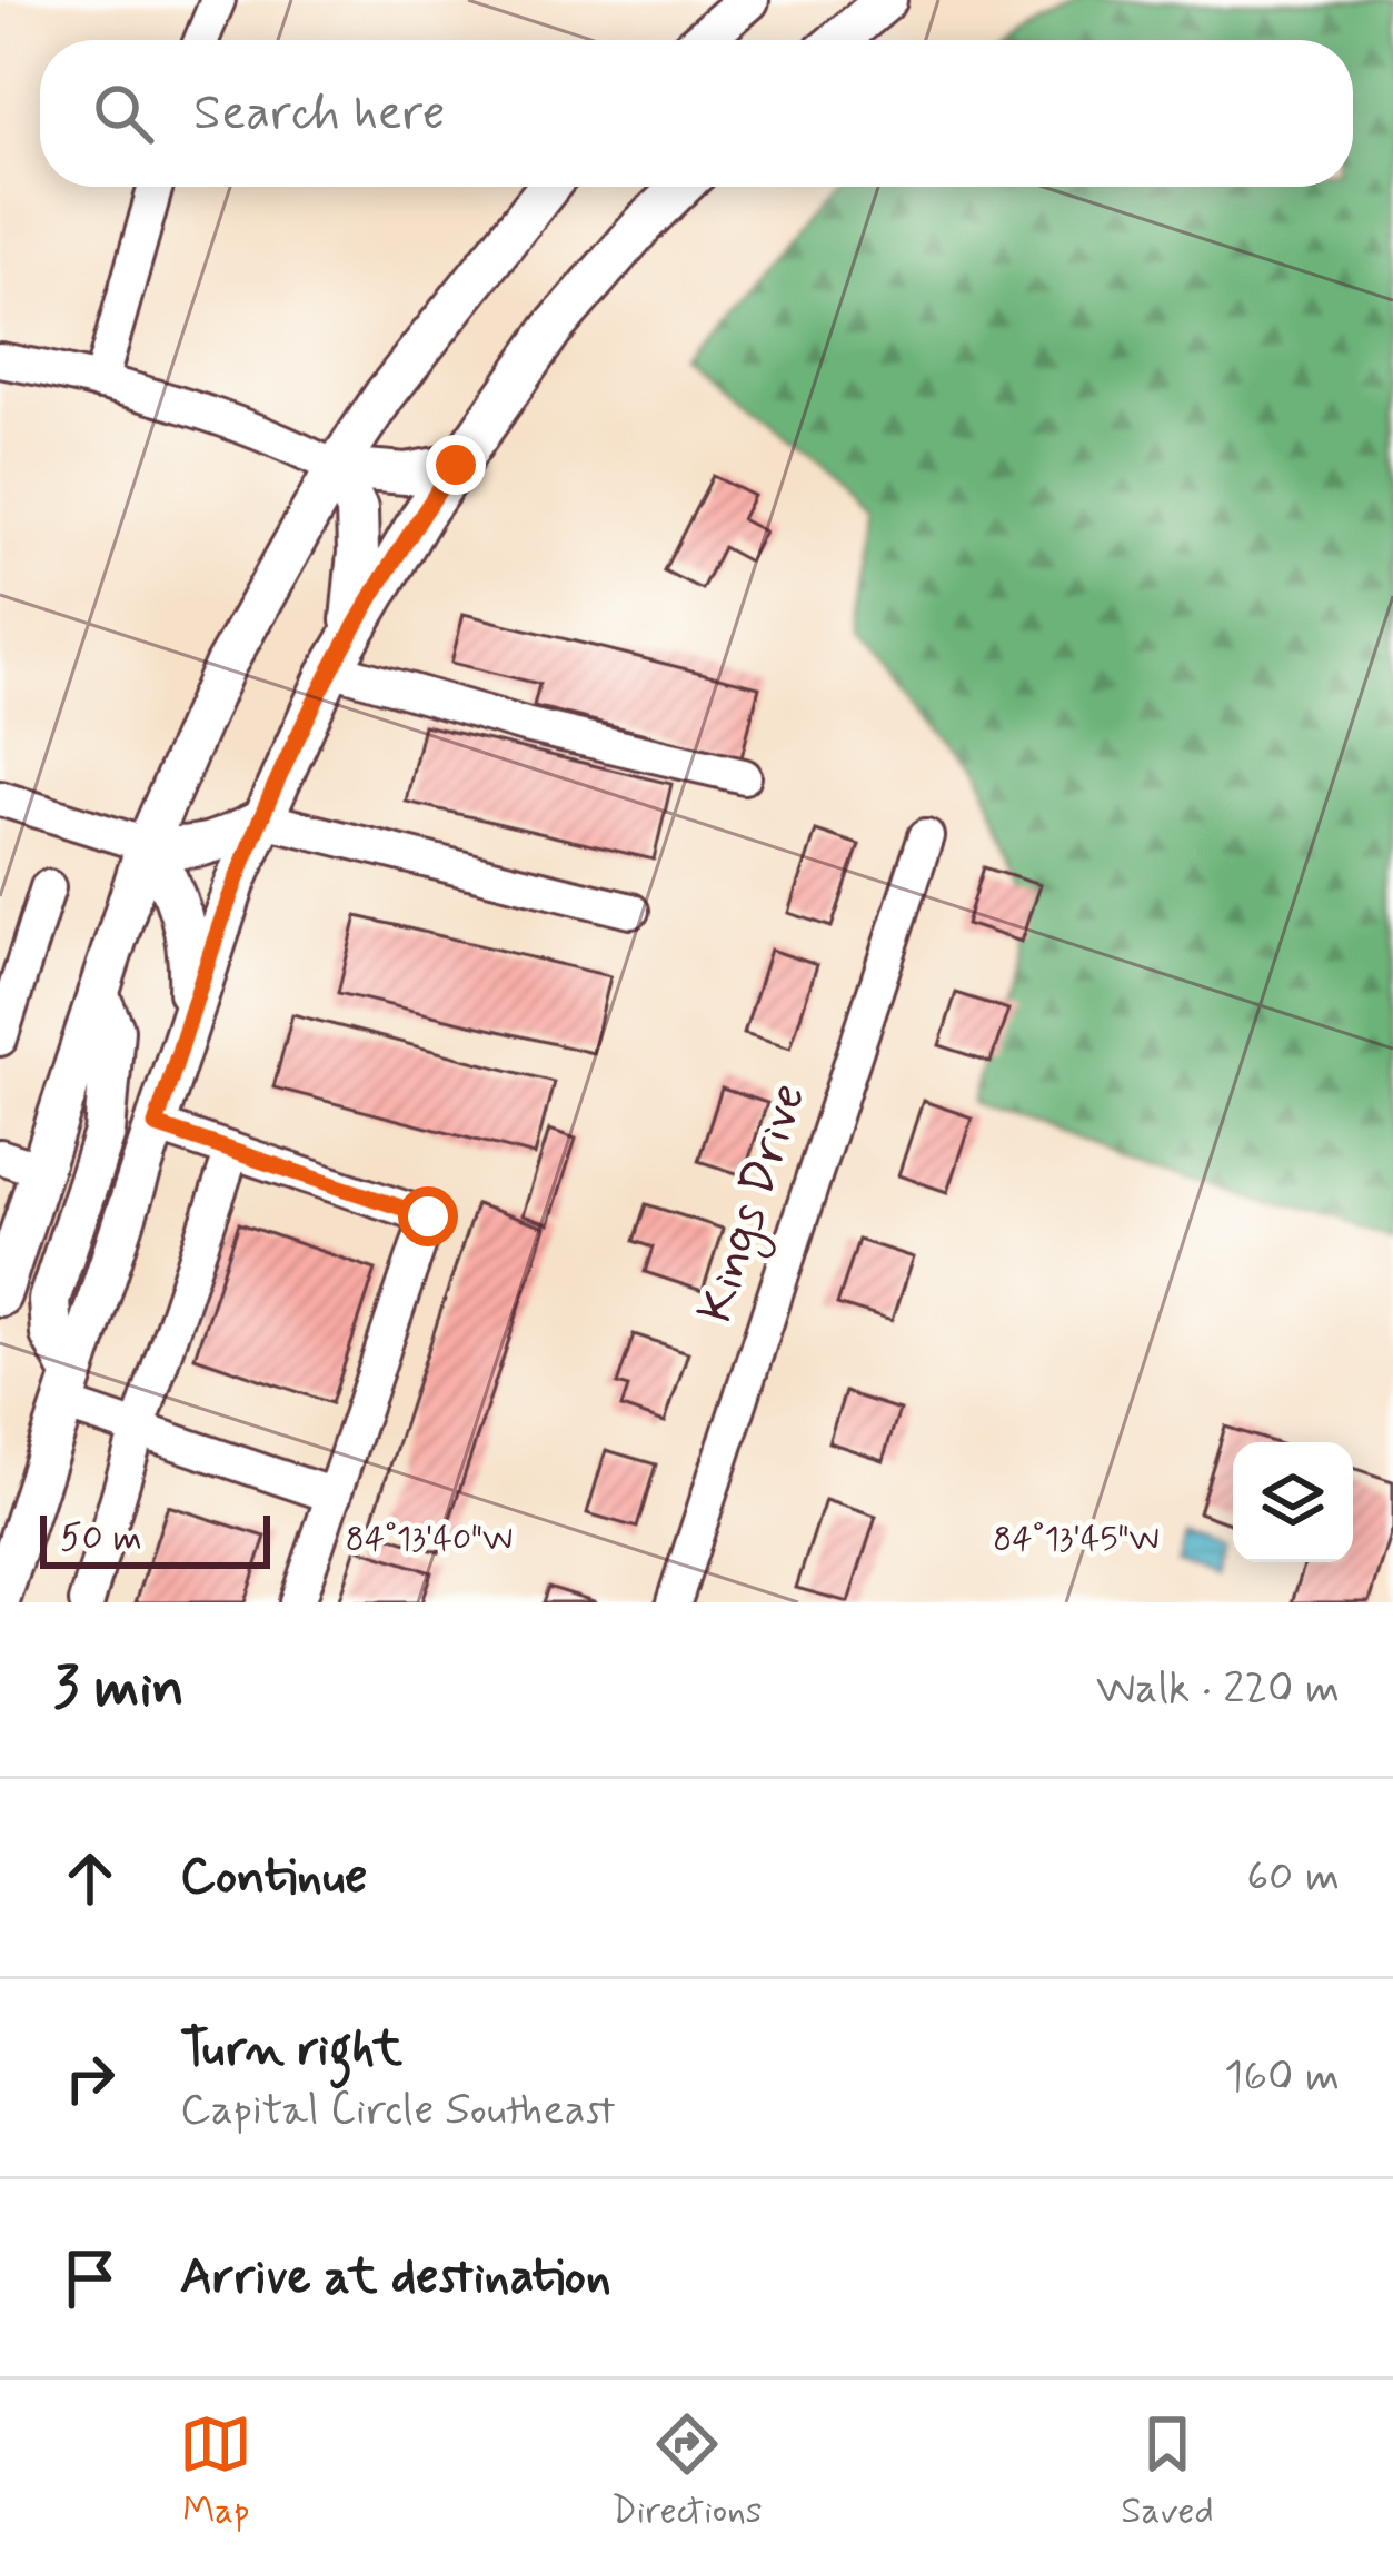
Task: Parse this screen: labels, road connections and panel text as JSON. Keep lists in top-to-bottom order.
{
  "streets": {
    "street": ["Kings Drive"]
  },
  "scale_bar": "50 m",
  "page": {
    "search": "Search here",
    "scale": "50 m",
    "heading": ["3 min", "Walk · 220 m"],
    "list": [
      ["Continue", "60 m"],
      ["Turn right", "Capital Circle Southeast", "160 m"],
      "Arrive at destination"
    ],
    "nav": ["Map", "Directions", "Saved"]
  },
  "coordinates": ["84°13'40\"W", "84°13'45\"W"]
}
